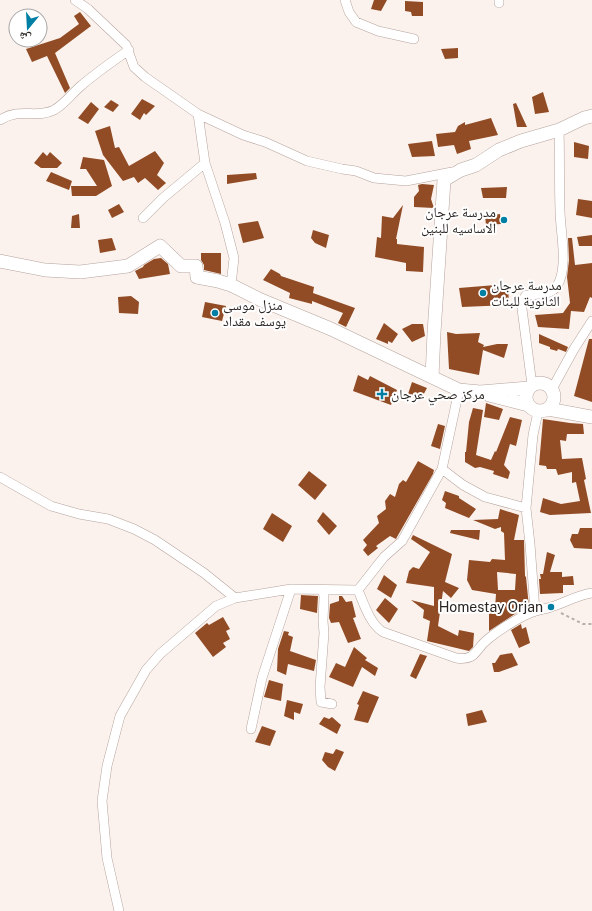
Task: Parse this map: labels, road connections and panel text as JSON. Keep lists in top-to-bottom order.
{
  "places": {
    "other": [
      "مدرسة عرجان الاساسيه للبنين",
      "مدرسة عرجان الثانوية للبنات",
      "منزل موسى يوسف مقداد",
      "Homestay Orjan"
    ],
    "health": ["مركز صحي عرجان"]
  },
  "north": "bottom"
}
